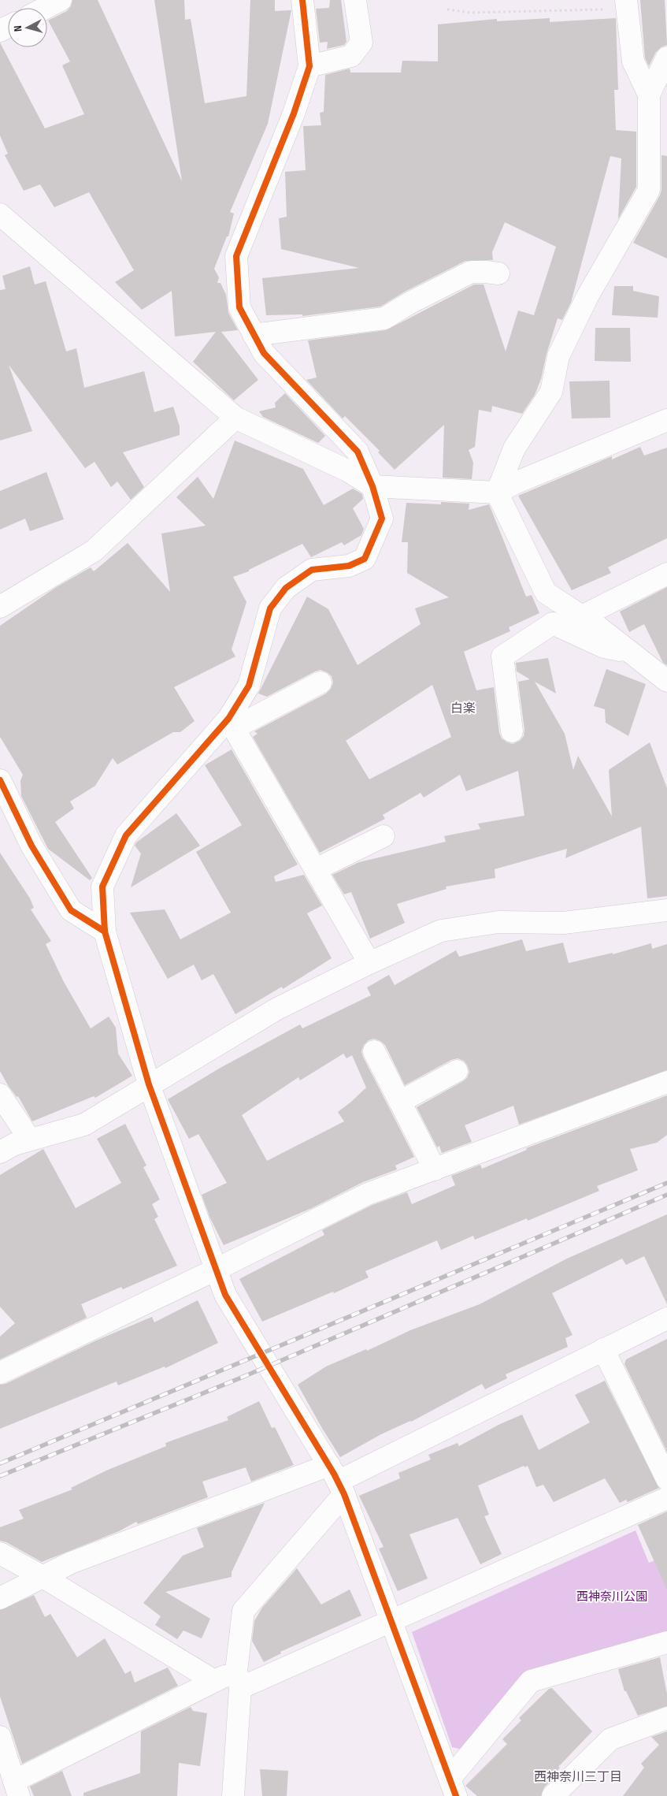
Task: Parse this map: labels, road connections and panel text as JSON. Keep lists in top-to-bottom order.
{
  "districts": ["白楽", "西神奈川三丁目"],
  "parks": ["西神奈川公園"],
  "north": "left"
}
